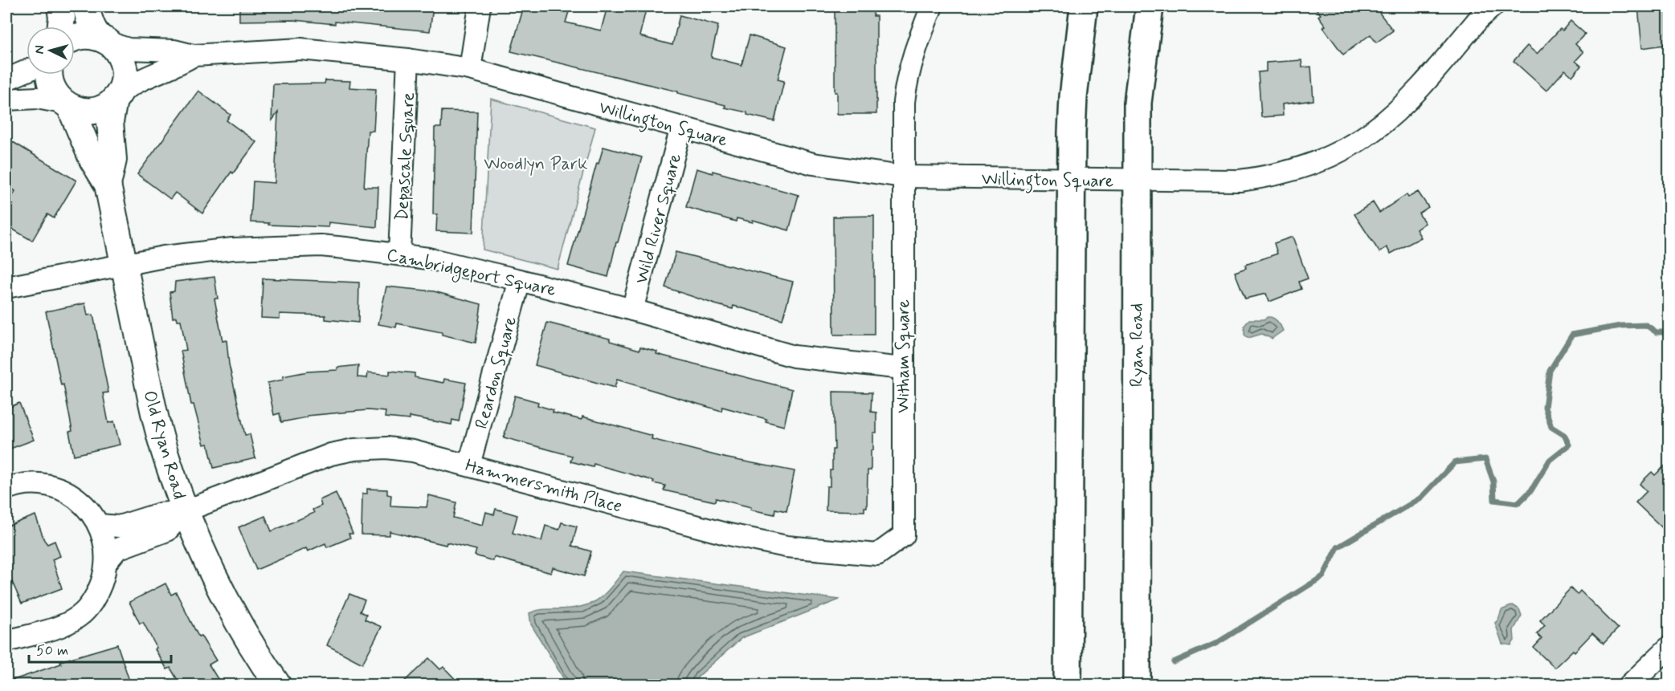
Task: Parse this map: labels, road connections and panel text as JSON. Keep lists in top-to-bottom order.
{
  "streets": {
    "main road": ["Ryan Road"],
    "street": [
      "Willington Square",
      "Depascale Square",
      "Wild River Square",
      "Cambridgeport Square",
      "Witham Square",
      "Reardon Square",
      "Old Ryan Road",
      "Hammersmith Place"
    ]
  },
  "crossings": [
    ["Willington Square", "Depascale Square"],
    ["Willington Square", "Wild River Square"],
    ["Willington Square", "Ryan Road"],
    ["Willington Square", "Witham Square"],
    ["Willington Square", "Old Ryan Road"],
    ["Depascale Square", "Cambridgeport Square"],
    ["Wild River Square", "Cambridgeport Square"],
    ["Cambridgeport Square", "Witham Square"],
    ["Cambridgeport Square", "Reardon Square"],
    ["Cambridgeport Square", "Old Ryan Road"],
    ["Witham Square", "Hammersmith Place"],
    ["Reardon Square", "Hammersmith Place"],
    ["Old Ryan Road", "Hammersmith Place"]
  ],
  "parks": ["Woodlyn Park"],
  "scale_bar": "50 m",
  "north": "left"
}
